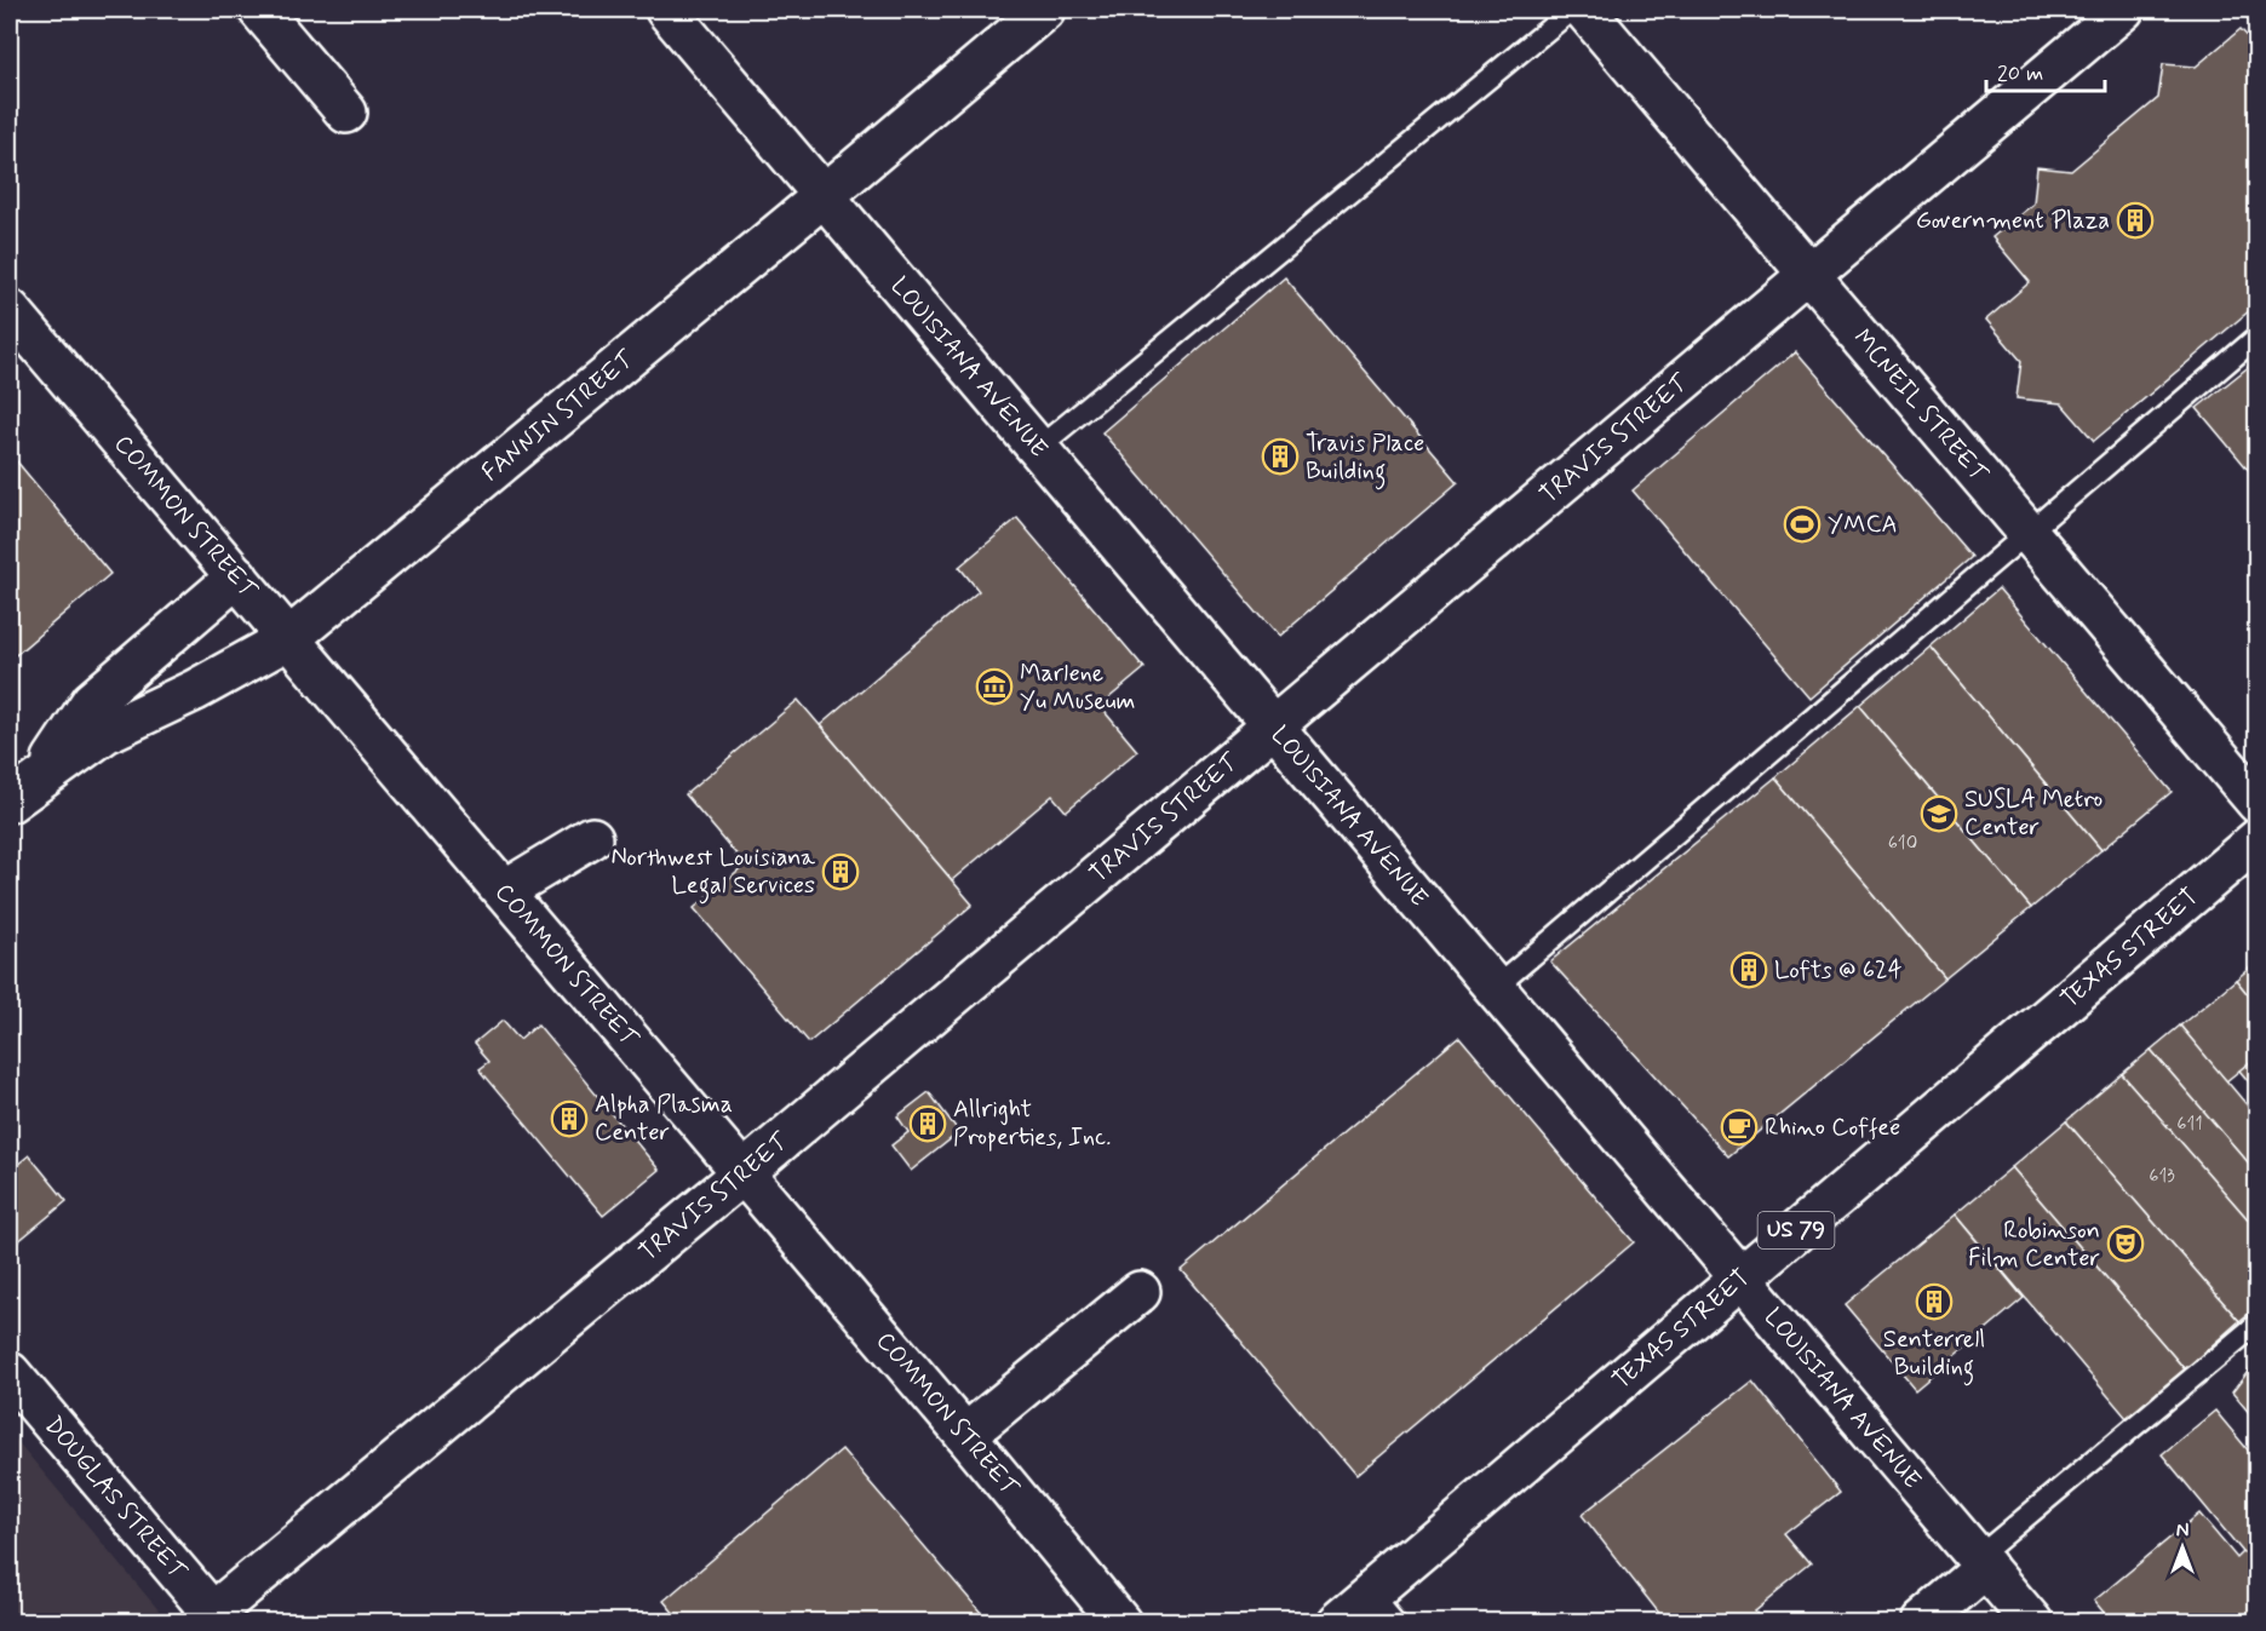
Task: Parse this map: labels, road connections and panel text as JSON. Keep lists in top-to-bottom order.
{
  "streets": {
    "street": [
      "LOUISIANA AVENUE",
      "MCNEIL STREET",
      "FANNIN STREET",
      "TRAVIS STREET",
      "COMMON STREET",
      "TEXAS STREET",
      "US 79",
      "DOUGLAS STREET"
    ]
  },
  "crossings": [
    ["LOUISIANA AVENUE", "FANNIN STREET"],
    ["LOUISIANA AVENUE", "TRAVIS STREET"],
    ["LOUISIANA AVENUE", "TEXAS STREET"],
    ["MCNEIL STREET", "TRAVIS STREET"],
    ["FANNIN STREET", "COMMON STREET"],
    ["TRAVIS STREET", "COMMON STREET"],
    ["TRAVIS STREET", "DOUGLAS STREET"]
  ],
  "places": {
    "building": [
      "Government Plaza",
      "Travis Place Building",
      "Northwest Louisiana Legal Services",
      "Lofts @ 624",
      "Alpha Plasma Center",
      "Allright Properties, Inc.",
      "Senterrell Building"
    ],
    "sports": ["YMCA"],
    "museum": ["Marlene Yu Museum"],
    "school or university": ["SUSLA Metro Center"],
    "cafe": ["Rhino Coffee"],
    "theatre": ["Robinson Film Center"]
  },
  "house_numbers": ["610", "611", "613"],
  "scale_bar": "20 m",
  "north": "top"
}
